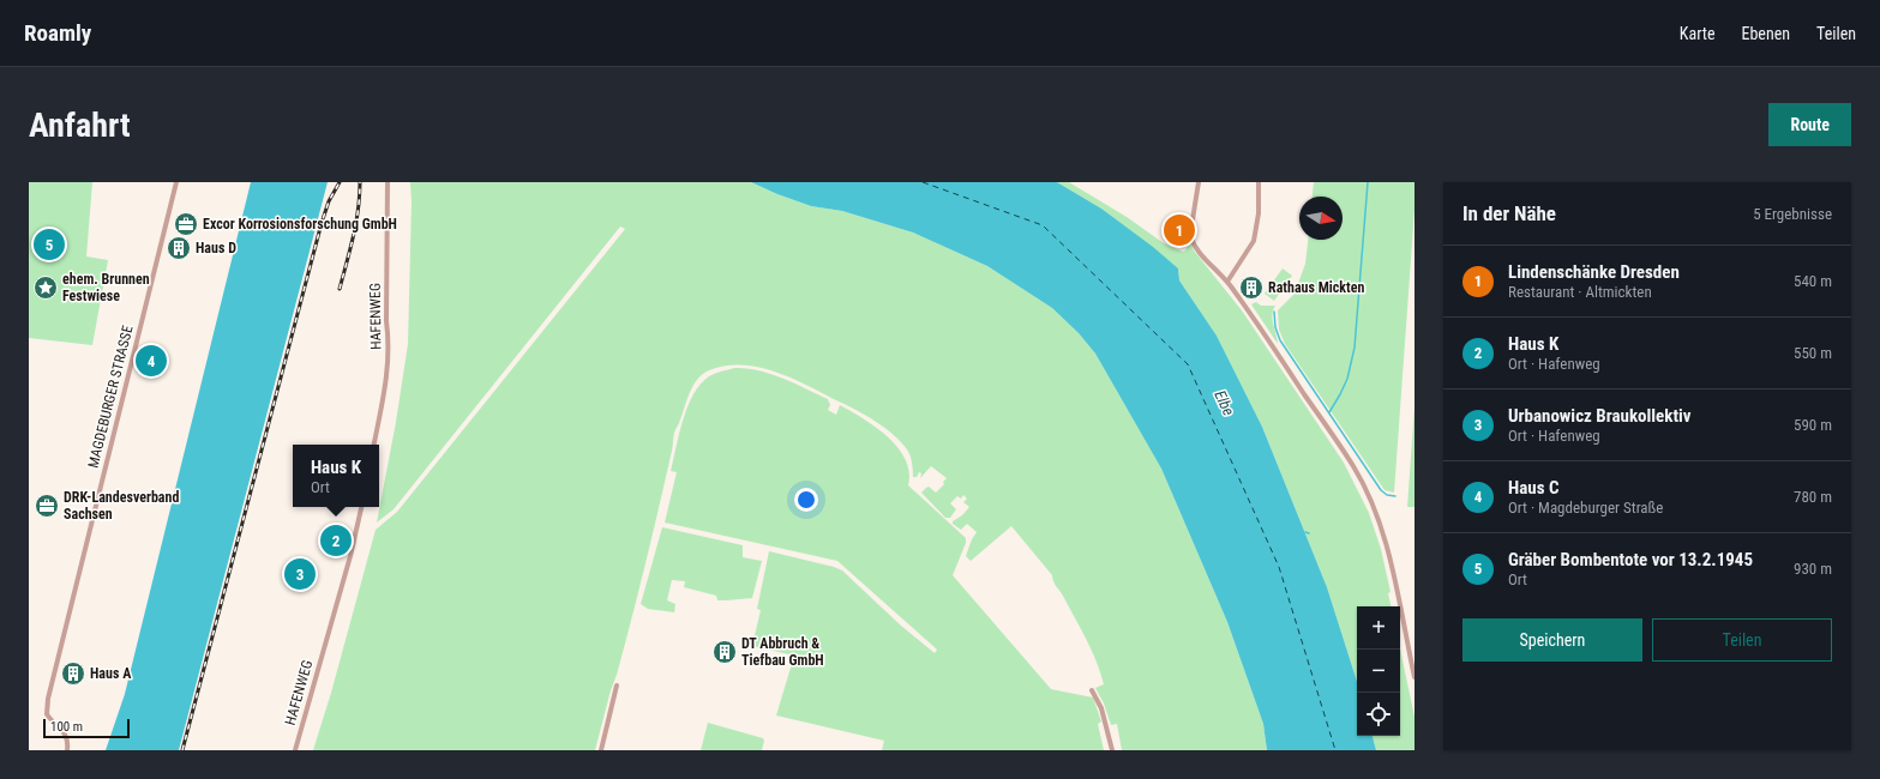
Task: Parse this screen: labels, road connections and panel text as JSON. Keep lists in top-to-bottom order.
{
  "streets": {
    "street": ["HAFENWEG", "MAGDEBURGER STRASSE"]
  },
  "water": ["Elbe"],
  "places": {
    "office": ["Excor Korrosionsforschung GmbH", "DRK-Landesverband Sachsen"],
    "building": [
      "Haus D",
      "Rathaus Mickten",
      "DT Abbruch & Tiefbau GmbH",
      "Haus A"
    ],
    "place": ["ehem. Brunnen Festwiese"]
  },
  "scale_bar": "100 m",
  "north": "right",
  "page": {
    "header": "Roamly",
    "nav": ["Karte", "Ebenen", "Teilen"],
    "buttons": [
      "Route",
      ["Speichern", "Teilen"]
    ],
    "title": "Anfahrt",
    "heading": ["In der Nähe", "5 Ergebnisse"],
    "pins": [
      "1",
      "5",
      "4",
      "2",
      "3"
    ],
    "list": [
      {
        "mark": "1",
        "name": "Lindenschänke Dresden",
        "note": "Restaurant · Altmickten",
        "value": "540 m"
      },
      {
        "mark": "2",
        "name": "Haus K",
        "note": "Ort · Hafenweg",
        "value": "550 m"
      },
      {
        "mark": "3",
        "name": "Urbanowicz Braukollektiv",
        "note": "Ort · Hafenweg",
        "value": "590 m"
      },
      {
        "mark": "4",
        "name": "Haus C",
        "note": "Ort · Magdeburger Straße",
        "value": "780 m"
      },
      {
        "mark": "5",
        "name": "Gräber Bombentote vor 13.2.1945",
        "note": "Ort",
        "value": "930 m"
      }
    ],
    "popup": ["Haus K", "Ort"],
    "map_buttons": ["+", "−"],
    "scale": "100 m"
  }
}
